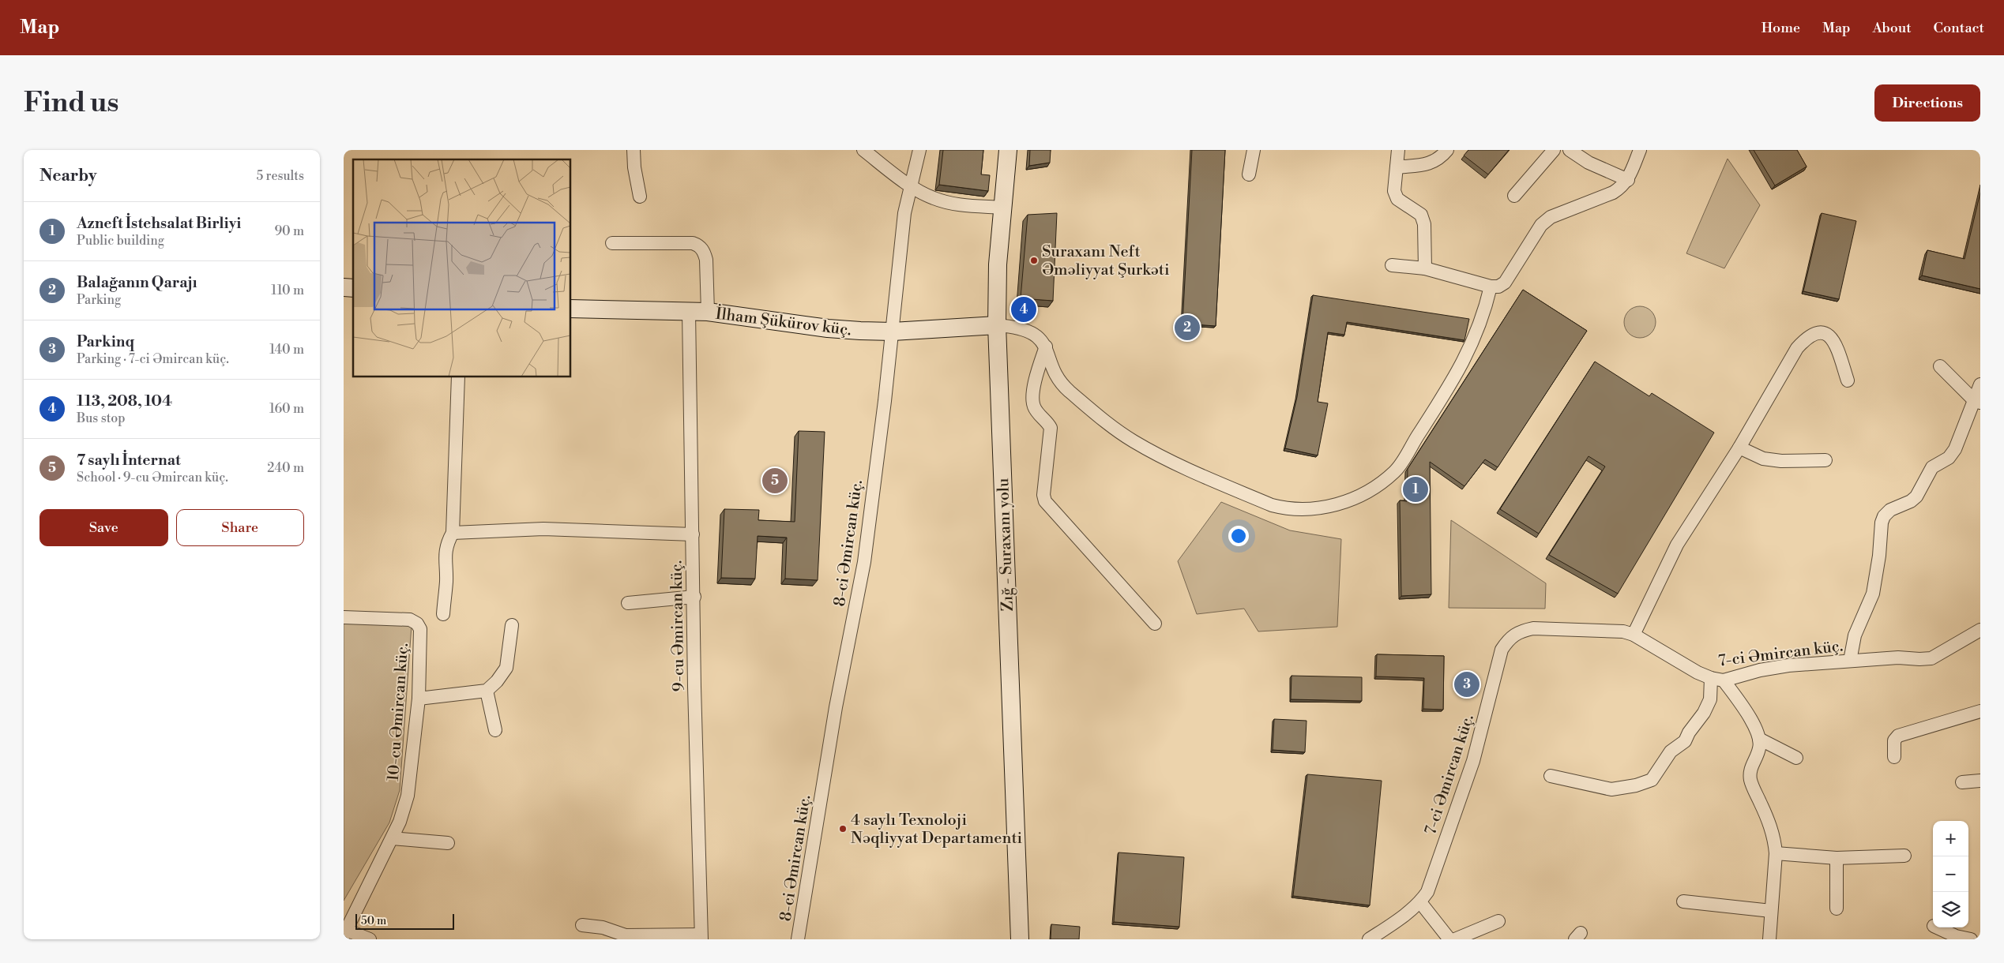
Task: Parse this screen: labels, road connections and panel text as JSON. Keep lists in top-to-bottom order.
{
  "streets": {
    "main road": ["İlham Şükürov küç.", "Zığ - Suraxanı yolu"],
    "street": [
      "8-ci Əmircan küç.",
      "9-cu Əmircan küç.",
      "7-ci Əmircan küç.",
      "10-cu Əmircan küç."
    ]
  },
  "crossings": [
    ["İlham Şükürov küç.", "8-ci Əmircan küç."],
    ["İlham Şükürov küç.", "Zığ - Suraxanı yolu"],
    ["İlham Şükürov küç.", "9-cu Əmircan küç."]
  ],
  "places": ["Suraxanı Neft Əməliyyat Şurkəti", "4 saylı Texnoloji Nəqliyyat Departamenti"],
  "scale_bar": "50 m",
  "page": {
    "header": "Map",
    "nav": [
      "Home",
      "Map",
      "About",
      "Contact"
    ],
    "buttons": [
      "Directions",
      ["Save", "Share"]
    ],
    "title": "Find us",
    "heading": ["Nearby", "5 results"],
    "list": [
      {
        "mark": "1",
        "name": "Azneft İstehsalat Birliyi",
        "note": "Public building",
        "value": "90 m"
      },
      {
        "mark": "2",
        "name": "Balağanın Qarajı",
        "note": "Parking",
        "value": "110 m"
      },
      {
        "mark": "3",
        "name": "Parkinq",
        "note": "Parking · 7-ci Əmircan küç.",
        "value": "140 m"
      },
      {
        "mark": "4",
        "name": "113, 208, 104",
        "note": "Bus stop",
        "value": "160 m"
      },
      {
        "mark": "5",
        "name": "7 saylı İnternat",
        "note": "School · 9-cu Əmircan küç.",
        "value": "240 m"
      }
    ],
    "pins": [
      "4",
      "2",
      "5",
      "1",
      "3"
    ],
    "map_buttons": ["+", "−"],
    "scale": "50 m"
  }
}
